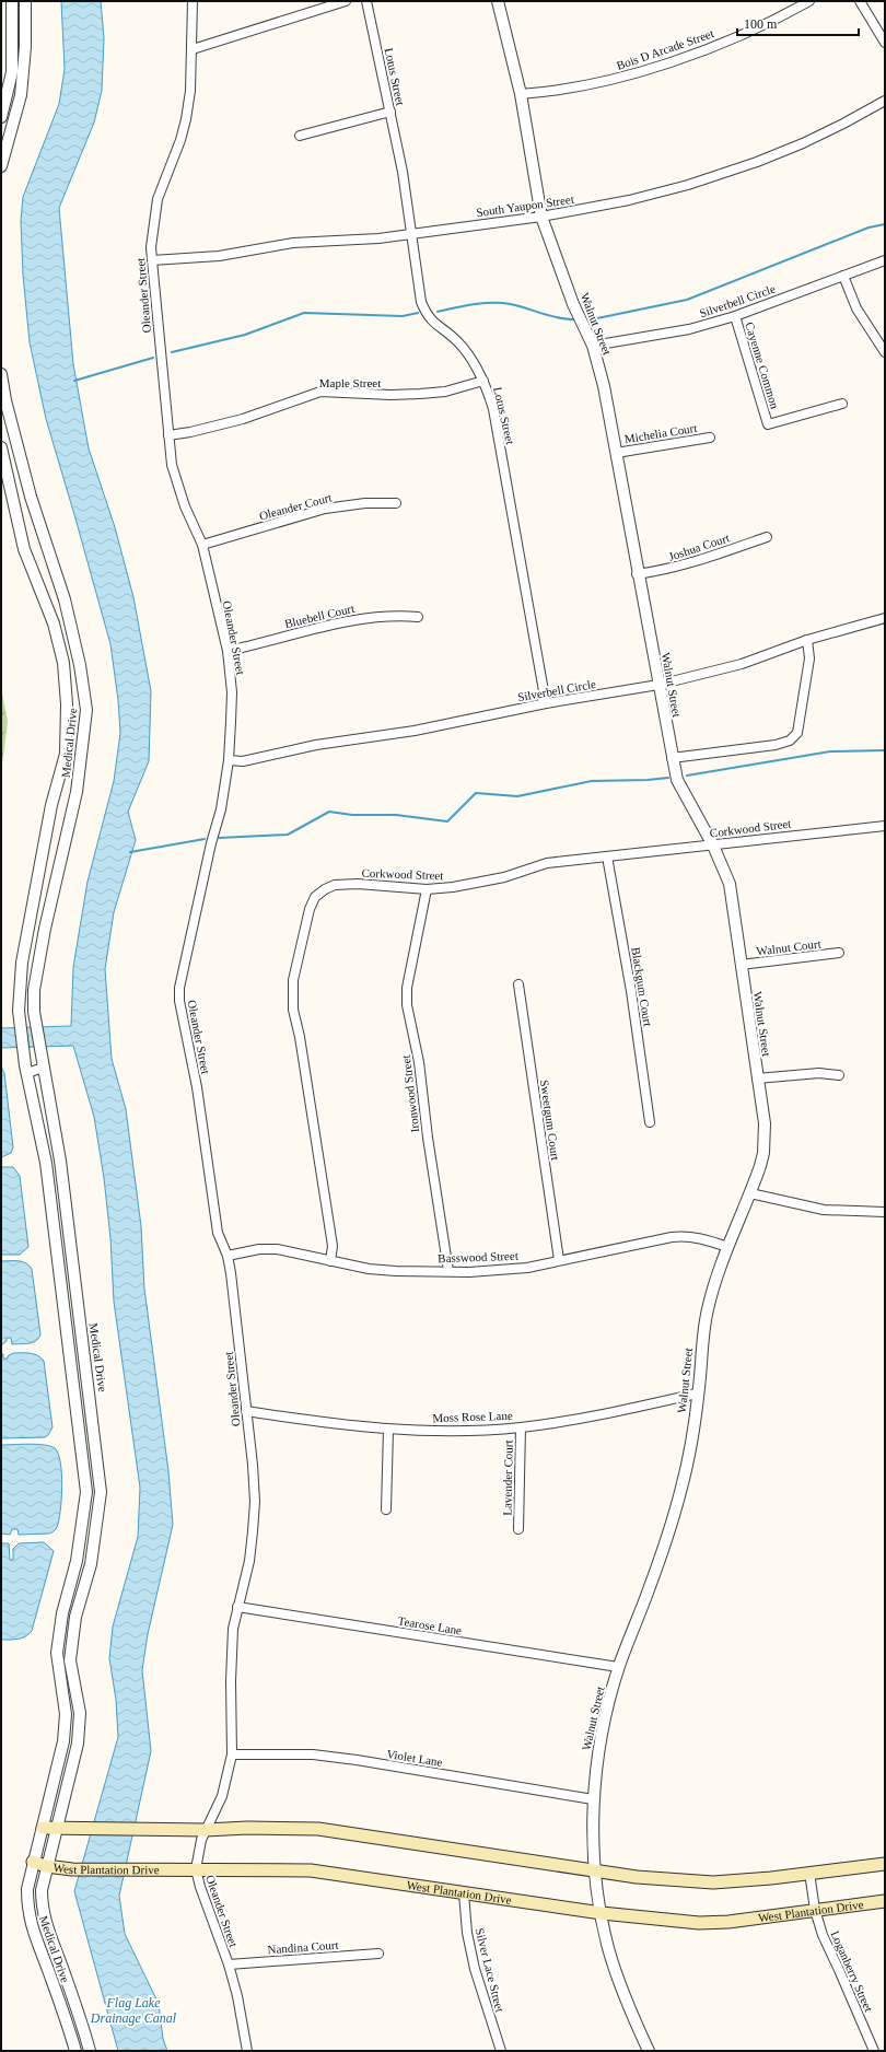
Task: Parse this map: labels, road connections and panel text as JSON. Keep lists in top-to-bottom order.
{
  "streets": {
    "main road": ["West Plantation Drive"],
    "street": [
      "Bois D Arcade Street",
      "Lotus Street",
      "South Yaupon Street",
      "Oleander Street",
      "Silverbell Circle",
      "Walnut Street",
      "Cayenne Common",
      "Maple Street",
      "Michelia Court",
      "Oleander Court",
      "Joshua Court",
      "Bluebell Court",
      "Medical Drive",
      "Corkwood Street",
      "Walnut Court",
      "Blackgum Court",
      "Ironwood Street",
      "Sweetgum Court",
      "Basswood Street",
      "Moss Rose Lane",
      "Lavender Court",
      "Tearose Lane",
      "Violet Lane",
      "Nandina Court",
      "Silver Lace Street",
      "Loganberry Street"
    ]
  },
  "crossings": [
    ["Bois D Arcade Street", "Walnut Street"],
    ["Lotus Street", "South Yaupon Street"],
    ["Lotus Street", "Silverbell Circle"],
    ["Lotus Street", "Maple Street"],
    ["South Yaupon Street", "Oleander Street"],
    ["South Yaupon Street", "Walnut Street"],
    ["Oleander Street", "Silverbell Circle"],
    ["Oleander Street", "Maple Street"],
    ["Oleander Street", "Oleander Court"],
    ["Oleander Street", "Bluebell Court"],
    ["Oleander Street", "Basswood Street"],
    ["Oleander Street", "Moss Rose Lane"],
    ["Oleander Street", "Tearose Lane"],
    ["Oleander Street", "Violet Lane"],
    ["Oleander Street", "West Plantation Drive"],
    ["Oleander Street", "Nandina Court"],
    ["Silverbell Circle", "Walnut Street"],
    ["Silverbell Circle", "Cayenne Common"],
    ["Walnut Street", "Michelia Court"],
    ["Walnut Street", "Joshua Court"],
    ["Walnut Street", "Corkwood Street"],
    ["Walnut Street", "Walnut Court"],
    ["Walnut Street", "Basswood Street"],
    ["Walnut Street", "Moss Rose Lane"],
    ["Walnut Street", "Tearose Lane"],
    ["Walnut Street", "Violet Lane"],
    ["Walnut Street", "West Plantation Drive"],
    ["Medical Drive", "West Plantation Drive"],
    ["Corkwood Street", "Blackgum Court"],
    ["Corkwood Street", "Ironwood Street"],
    ["Corkwood Street", "Basswood Street"],
    ["Ironwood Street", "Basswood Street"],
    ["Sweetgum Court", "Basswood Street"],
    ["Moss Rose Lane", "Lavender Court"],
    ["West Plantation Drive", "Silver Lace Street"],
    ["West Plantation Drive", "Loganberry Street"]
  ],
  "water": ["Flag Lake Drainage Canal"],
  "scale_bar": "100 m"
}
